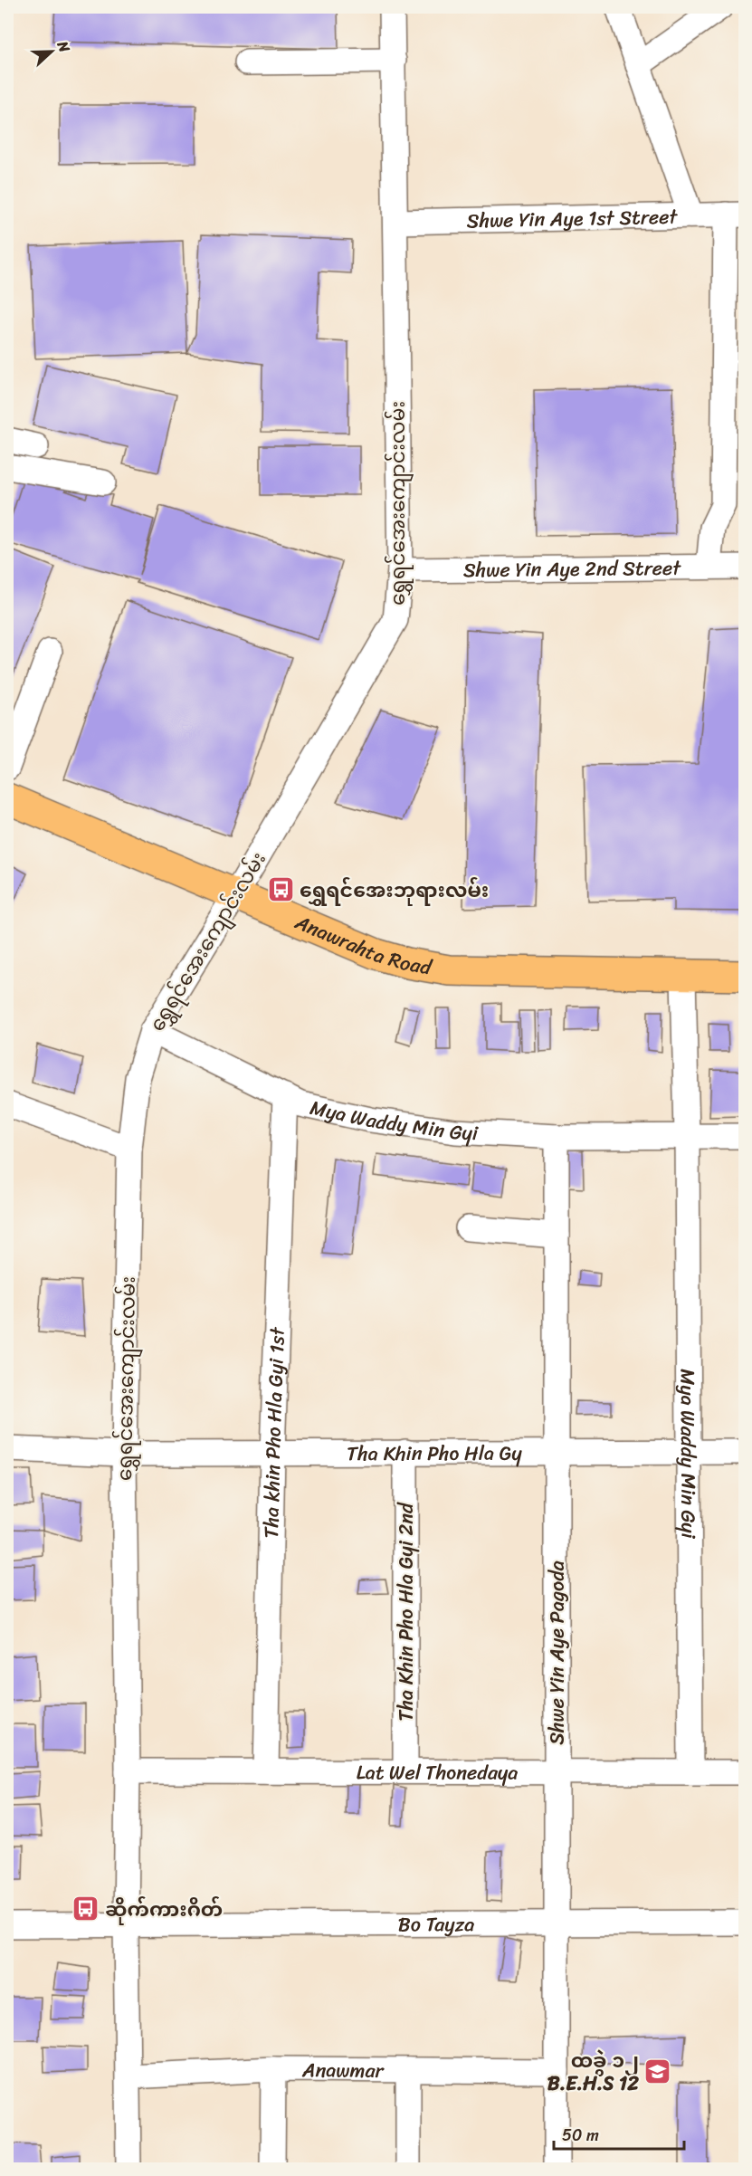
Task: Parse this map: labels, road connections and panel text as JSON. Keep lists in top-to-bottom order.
{
  "streets": {
    "main road": ["Anawrahta Road"],
    "street": [
      "Shwe Yin Aye 1st Street",
      "ရွှေရင်အေးကျောင်းလမ်း",
      "Shwe Yin Aye 2nd Street",
      "Mya Waddy Min Gyi",
      "Tha khin Pho Hla Gyi 1st",
      "Tha Khin Pho Hla Gy",
      "Tha Khin Pho Hla Gyi 2nd",
      "Shwe Yin Aye Pagoda",
      "Lat Wel Thonedaya",
      "Bo Tayza",
      "Anawmar"
    ]
  },
  "crossings": [
    ["Shwe Yin Aye 1st Street", "ရွှေရင်အေးကျောင်းလမ်း"],
    ["ရွှေရင်အေးကျောင်းလမ်း", "Shwe Yin Aye 2nd Street"],
    ["ရွှေရင်အေးကျောင်းလမ်း", "Anawrahta Road"],
    ["ရွှေရင်အေးကျောင်းလမ်း", "Mya Waddy Min Gyi"],
    ["ရွှေရင်အေးကျောင်းလမ်း", "Tha Khin Pho Hla Gy"],
    ["ရွှေရင်အေးကျောင်းလမ်း", "Lat Wel Thonedaya"],
    ["ရွှေရင်အေးကျောင်းလမ်း", "Bo Tayza"],
    ["ရွှေရင်အေးကျောင်းလမ်း", "Anawmar"],
    ["Anawrahta Road", "Mya Waddy Min Gyi"],
    ["Mya Waddy Min Gyi", "Tha khin Pho Hla Gyi 1st"],
    ["Mya Waddy Min Gyi", "Tha Khin Pho Hla Gy"],
    ["Mya Waddy Min Gyi", "Shwe Yin Aye Pagoda"],
    ["Mya Waddy Min Gyi", "Lat Wel Thonedaya"],
    ["Tha khin Pho Hla Gyi 1st", "Tha Khin Pho Hla Gy"],
    ["Tha khin Pho Hla Gyi 1st", "Lat Wel Thonedaya"],
    ["Tha Khin Pho Hla Gy", "Tha Khin Pho Hla Gyi 2nd"],
    ["Tha Khin Pho Hla Gy", "Shwe Yin Aye Pagoda"],
    ["Tha Khin Pho Hla Gyi 2nd", "Lat Wel Thonedaya"],
    ["Shwe Yin Aye Pagoda", "Lat Wel Thonedaya"],
    ["Shwe Yin Aye Pagoda", "Bo Tayza"],
    ["Shwe Yin Aye Pagoda", "Anawmar"]
  ],
  "places": {
    "bus stop": ["ရွှေရင်အေးဘုရားလမ်း", "ဆိုက်ကားဂိတ်"],
    "school or university": ["ထခွဲ ၁၂ B.E.H.S 12"]
  },
  "scale_bar": "50 m",
  "north": "right"
}
